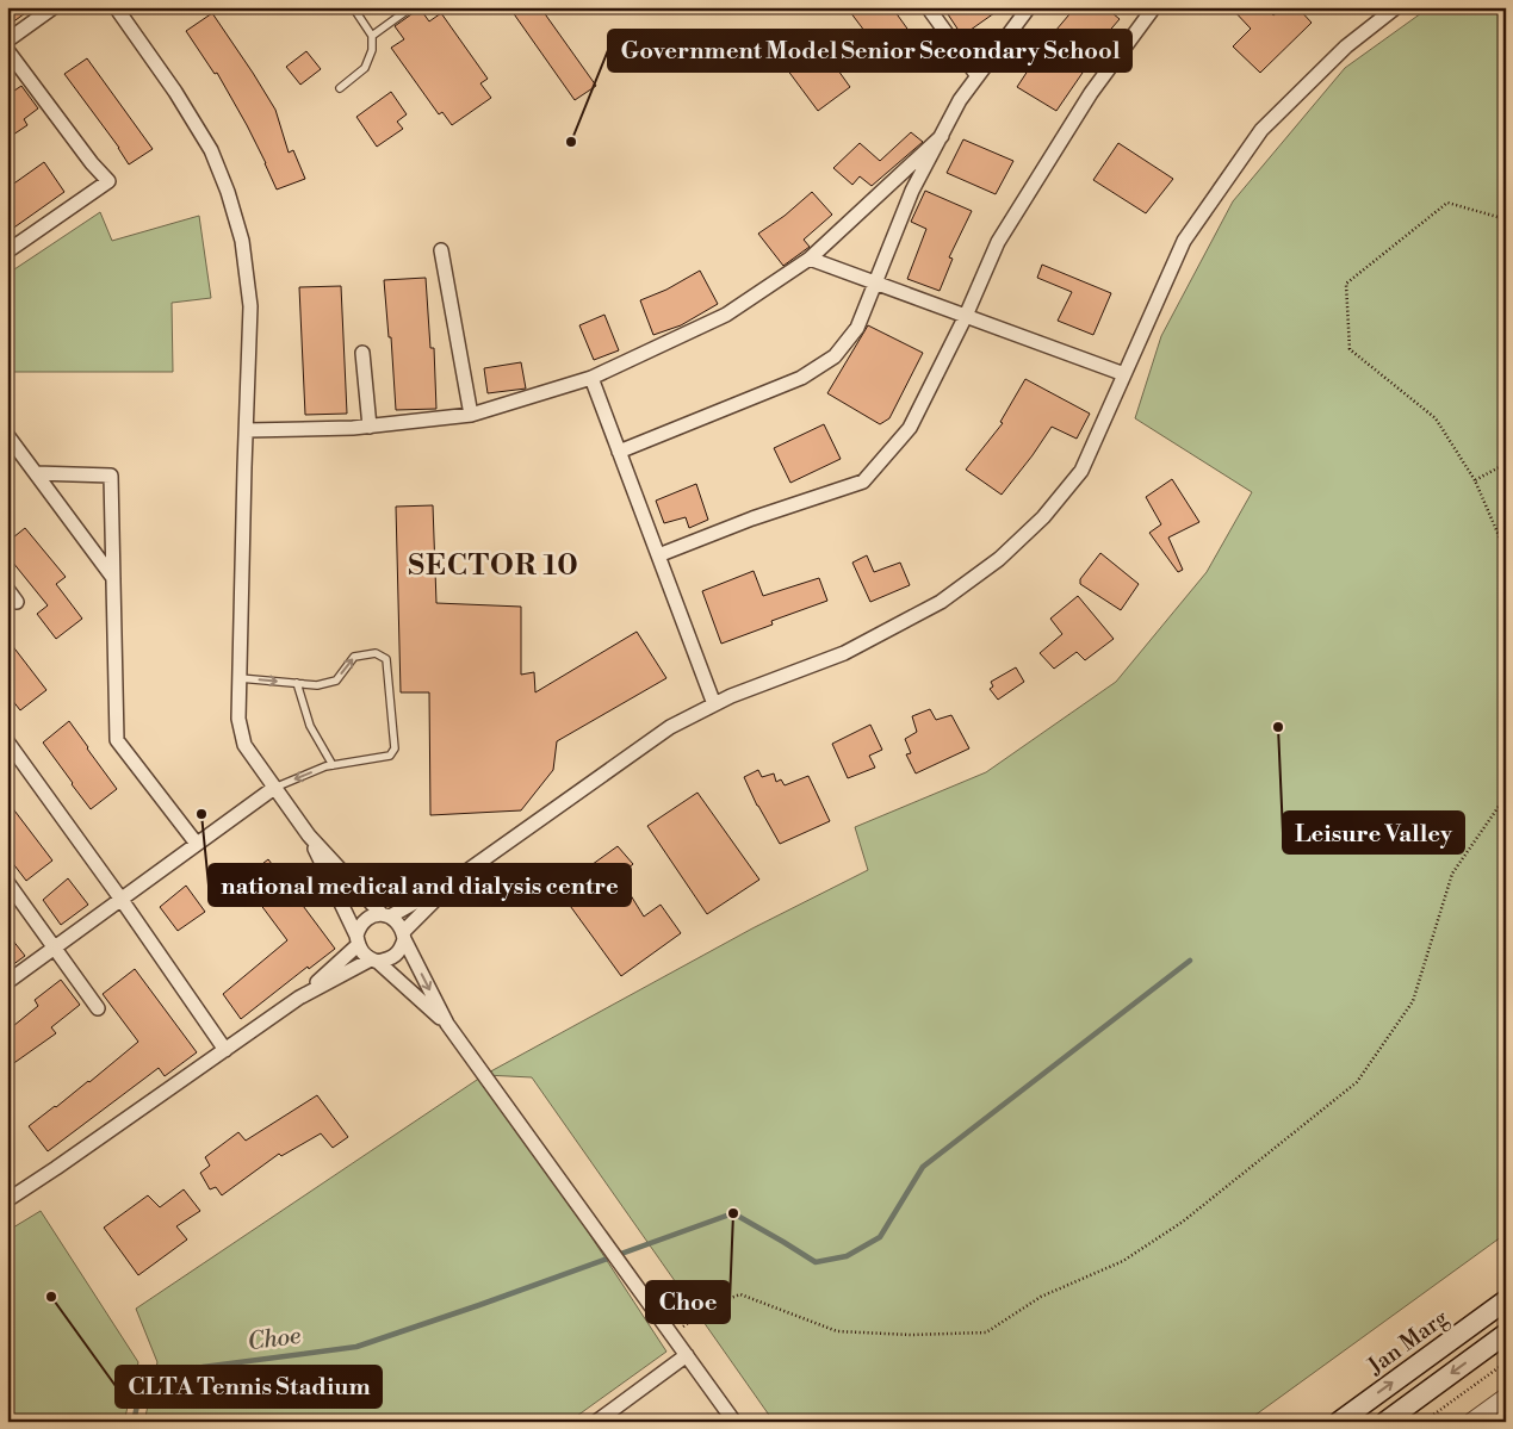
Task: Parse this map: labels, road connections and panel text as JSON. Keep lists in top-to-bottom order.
{
  "streets": {
    "main road": ["Jan Marg"]
  },
  "districts": ["SECTOR 10"],
  "water": ["Choe"],
  "places": [
    "Government Model Senior Secondary School",
    "Leisure Valley",
    "national medical and dialysis centre",
    "Choe",
    "CLTA Tennis Stadium"
  ]
}
